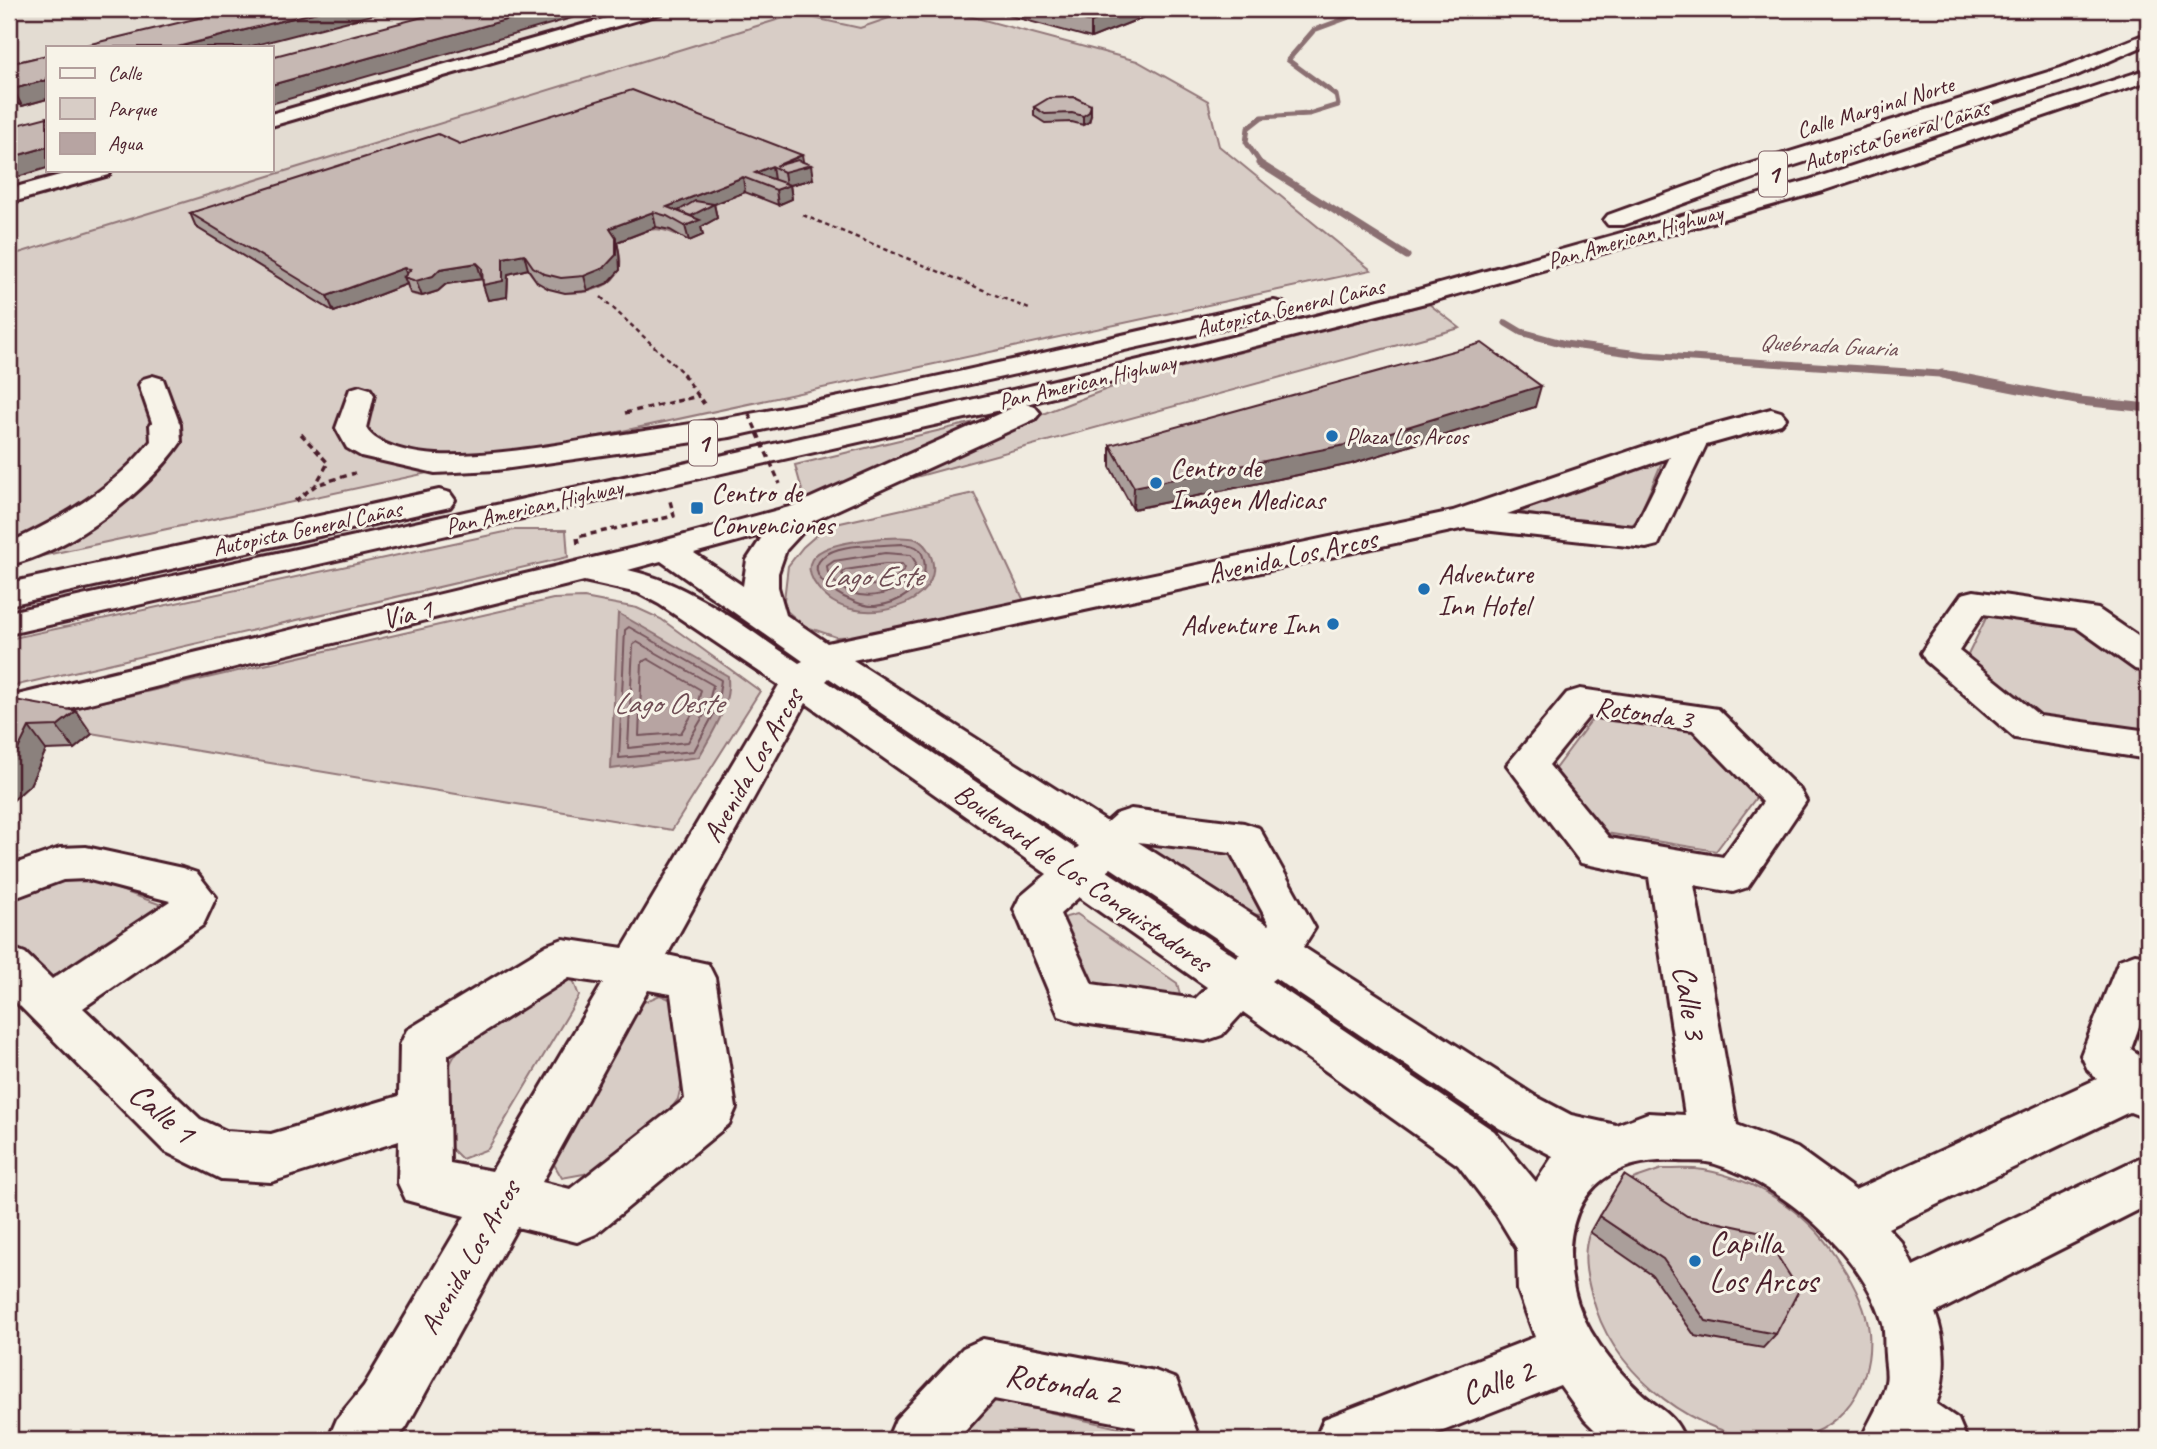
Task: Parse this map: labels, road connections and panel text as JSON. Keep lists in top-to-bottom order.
{
  "streets": {
    "main road": [
      "Calle Marginal Norte",
      "Autopista General Cañas",
      "1",
      "Pan American Highway",
      "Avenida Los Arcos",
      "Vía 1",
      "Rotonda 3",
      "Boulevard de Los Conquistadores",
      "Calle 3",
      "Calle 1",
      "Calle 2",
      "Rotonda 2"
    ]
  },
  "crossings": [
    ["Calle Marginal Norte", "Autopista General Cañas"],
    ["Avenida Los Arcos", "Boulevard de Los Conquistadores"],
    ["Vía 1", "Boulevard de Los Conquistadores"],
    ["Rotonda 3", "Calle 3"]
  ],
  "water": ["Quebrada Guaria", "Lago Este", "Lago Oeste"],
  "places": {
    "other": [
      "Plaza Los Arcos",
      "Centro de Imágen Medicas",
      "Adventure Inn Hotel",
      "Adventure Inn",
      "Capilla Los Arcos"
    ],
    "transit": ["Centro de Convenciones"]
  },
  "legend": ["Calle", "Parque", "Agua"]
}
